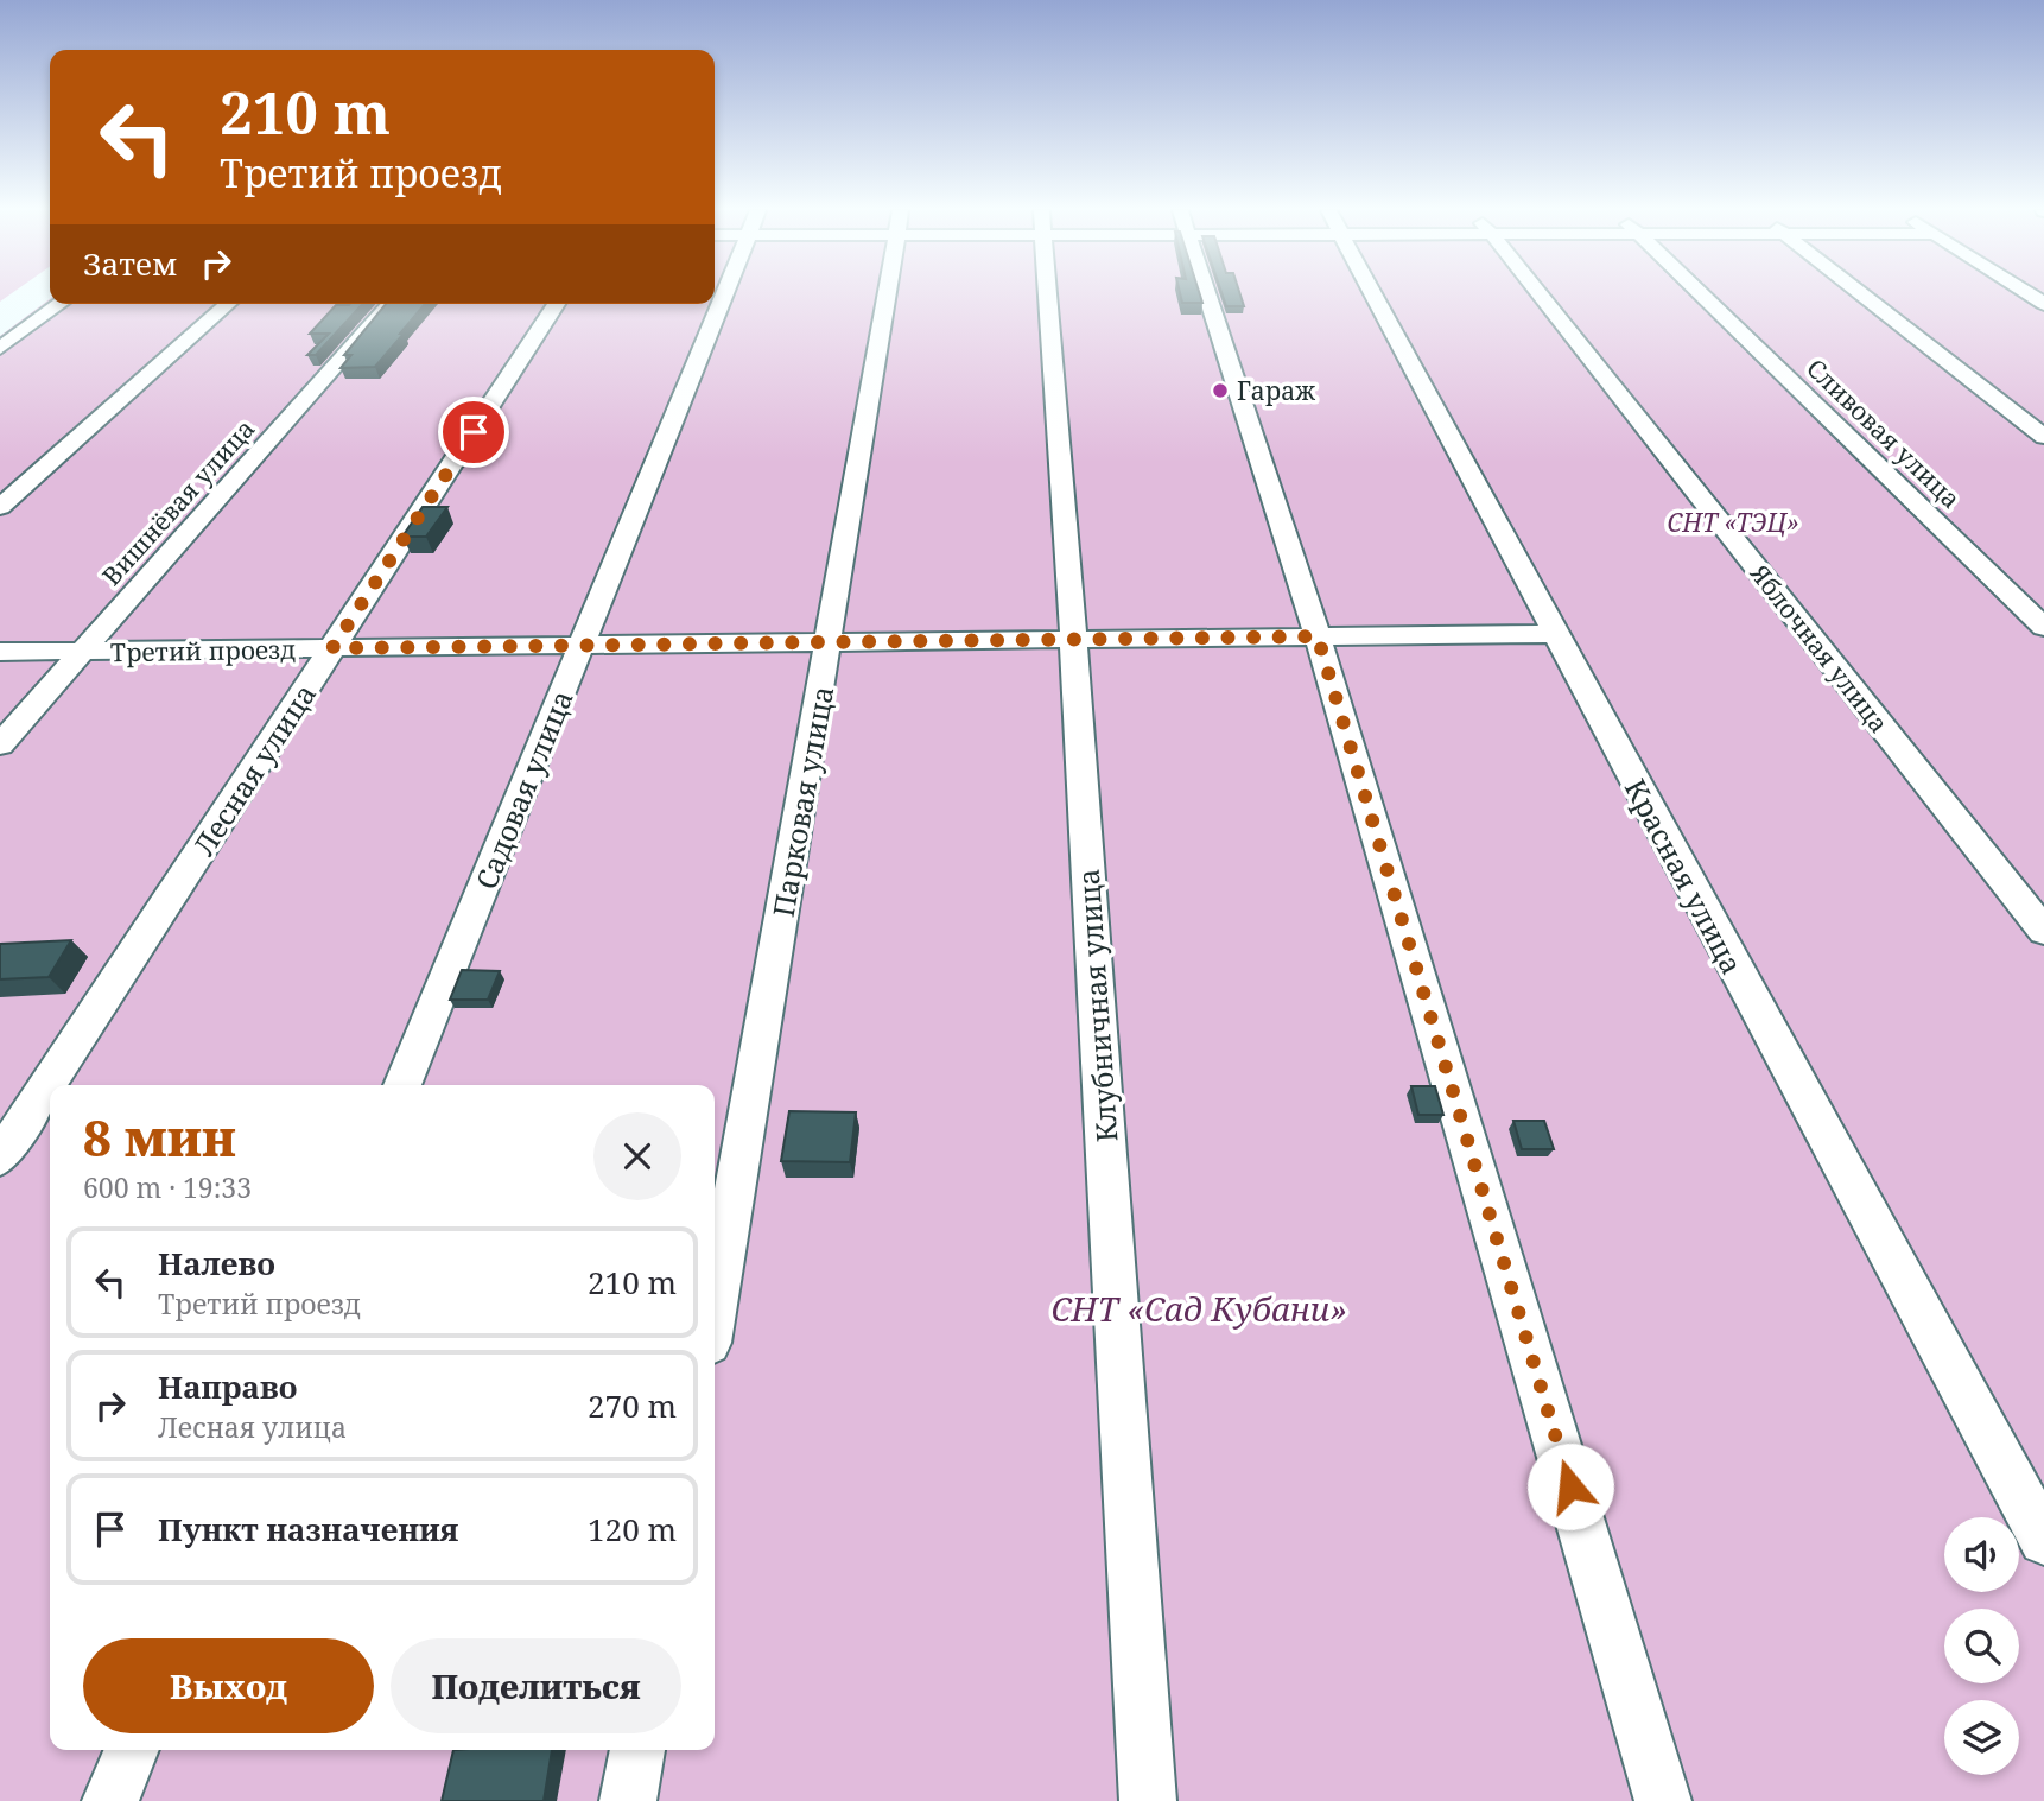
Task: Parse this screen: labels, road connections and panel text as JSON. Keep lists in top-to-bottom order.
{
  "streets": {
    "street": [
      "Сливовая улица",
      "Вишнёвая улица",
      "Яблочная улица",
      "Третий проезд",
      "Лесная улица",
      "Садовая улица",
      "Парковая улица",
      "Красная улица",
      "Клубничная улица"
    ]
  },
  "crossings": [
    ["Вишнёвая улица", "Третий проезд"],
    ["Третий проезд", "Лесная улица"],
    ["Третий проезд", "Садовая улица"],
    ["Третий проезд", "Парковая улица"],
    ["Третий проезд", "Красная улица"],
    ["Третий проезд", "Клубничная улица"]
  ],
  "parks": ["СНТ «ТЭЦ»", "СНТ «Сад Кубани»"],
  "places": ["Гараж"],
  "page": {
    "turn": ["210 m", "Третий проезд"],
    "then": "Затем",
    "heading": ["8 мин", "600 m · 19:33"],
    "list": [
      {
        "name": "Налево",
        "note": "Третий проезд",
        "value": "210 m"
      },
      {
        "name": "Направо",
        "note": "Лесная улица",
        "value": "270 m"
      },
      {
        "name": "Пункт назначения",
        "value": "120 m"
      }
    ],
    "buttons": ["Выход", "Поделиться"]
  }
}
